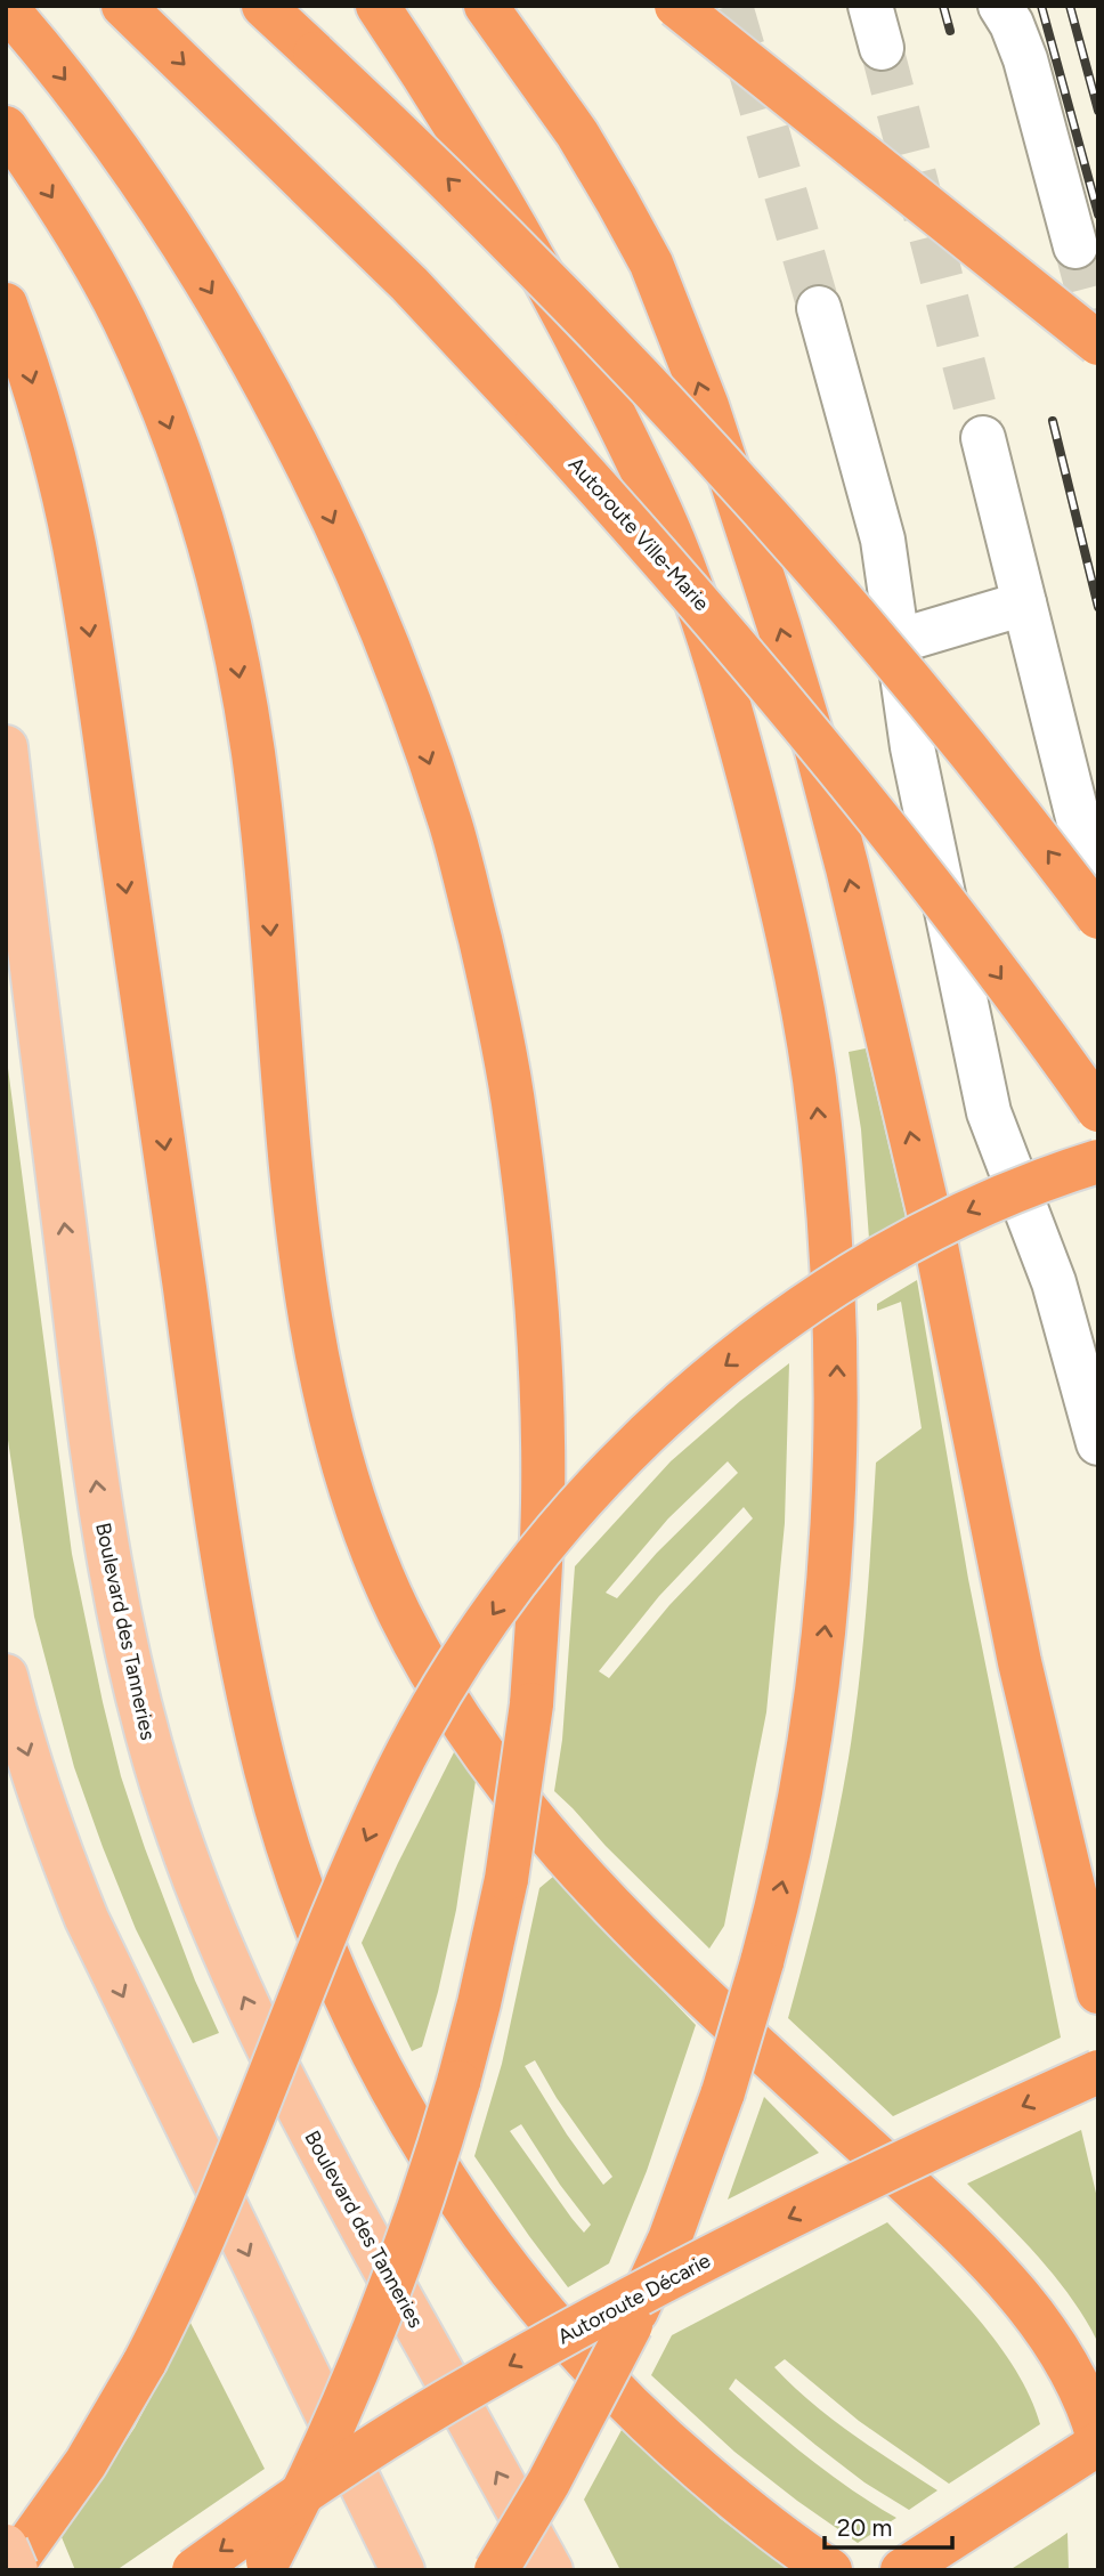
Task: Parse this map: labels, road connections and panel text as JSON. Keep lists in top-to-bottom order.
{
  "streets": {
    "highway": ["Autoroute Ville-Marie", "Autoroute Décarie"],
    "main road": ["Boulevard des Tanneries"]
  },
  "one_way": ["Autoroute Décarie"],
  "scale_bar": "20 m"
}
